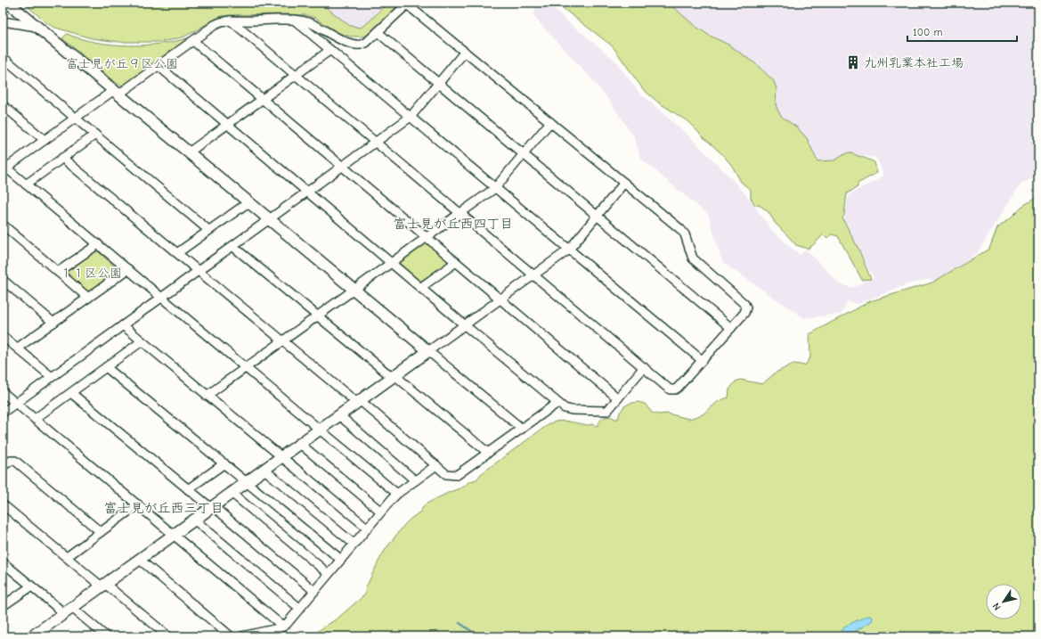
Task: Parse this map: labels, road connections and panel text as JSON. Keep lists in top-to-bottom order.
{
  "districts": ["富士見が丘西四丁目", "富士見が丘西三丁目"],
  "parks": ["富士見が丘９区公園", "１１区公園"],
  "places": {
    "building": ["九州乳業本社工場"]
  },
  "scale_bar": "100 m",
  "north": "bottom left"
}
